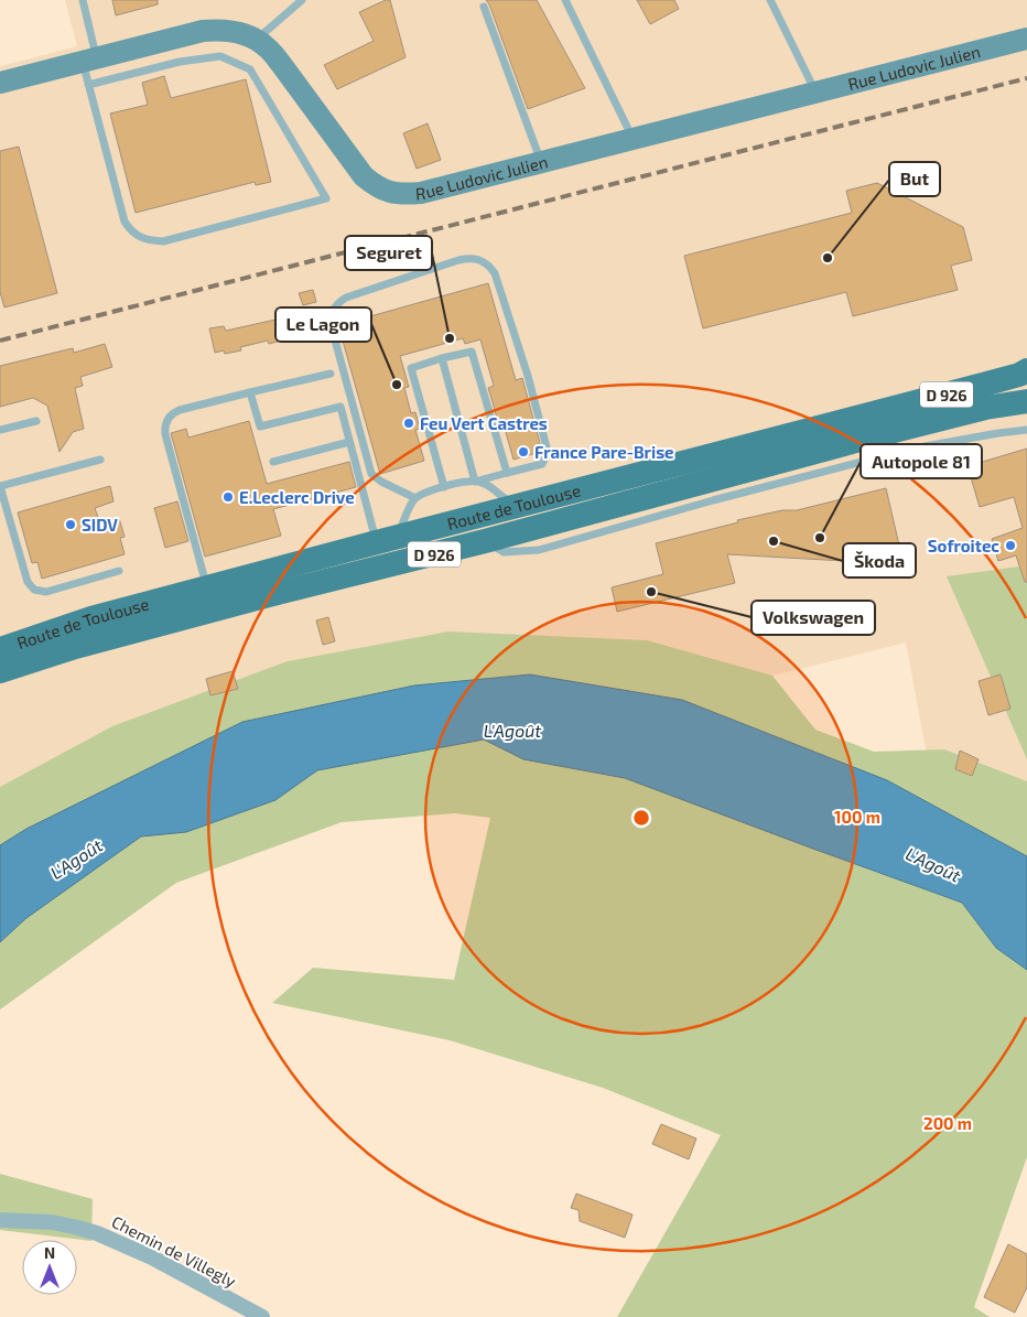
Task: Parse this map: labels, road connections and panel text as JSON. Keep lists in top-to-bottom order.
{
  "streets": {
    "main road": ["Rue Ludovic Julien", "D 926", "Route de Toulouse"],
    "street": ["Chemin de Villegly"]
  },
  "water": ["L'Agoût"],
  "places": [
    "But",
    "Seguret",
    "Le Lagon",
    "Feu Vert Castres",
    "France Pare-Brise",
    "E.Leclerc Drive",
    "SIDV",
    "Autopole 81",
    "Škoda",
    "Sofroitec",
    "Volkswagen"
  ],
  "north": "top",
  "rings": ["100 m", "200 m"]
}
